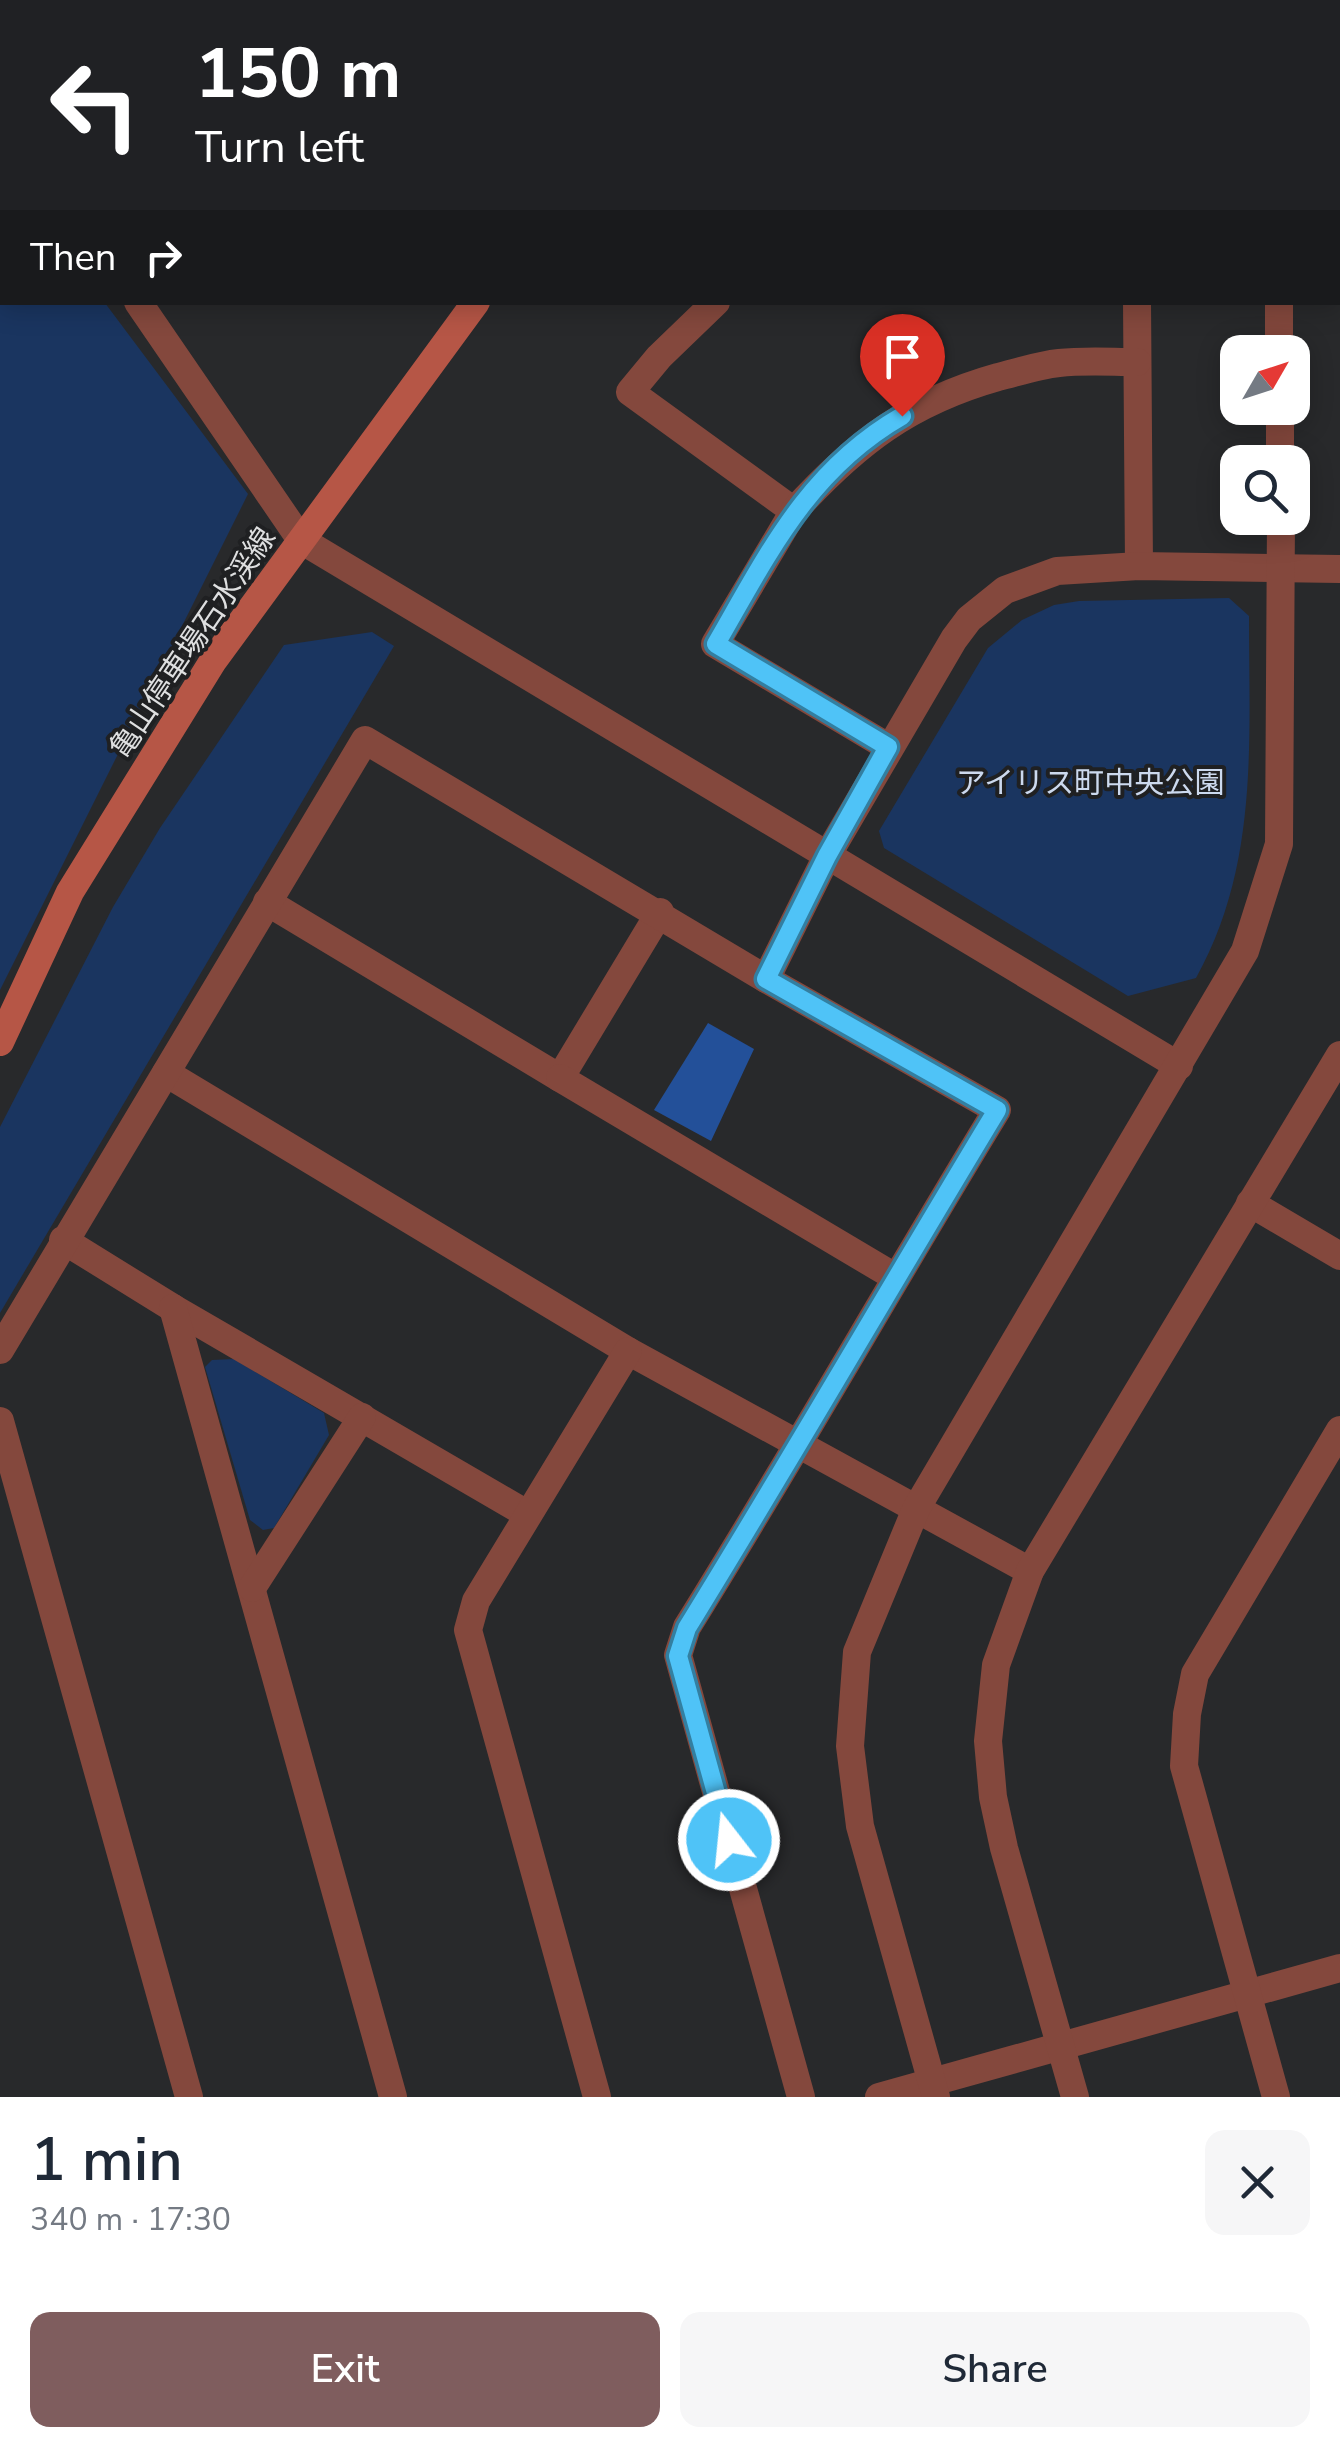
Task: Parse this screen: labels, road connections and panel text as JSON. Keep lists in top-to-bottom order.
{
  "streets": {
    "main road": ["亀山停車場石水渓線"]
  },
  "parks": ["アイリス町中央公園"],
  "north": "top right",
  "page": {
    "turn": ["150 m", "Turn left"],
    "then": "Then",
    "heading": ["1 min", "340 m · 17:30"],
    "buttons": ["Exit", "Share"]
  }
}
